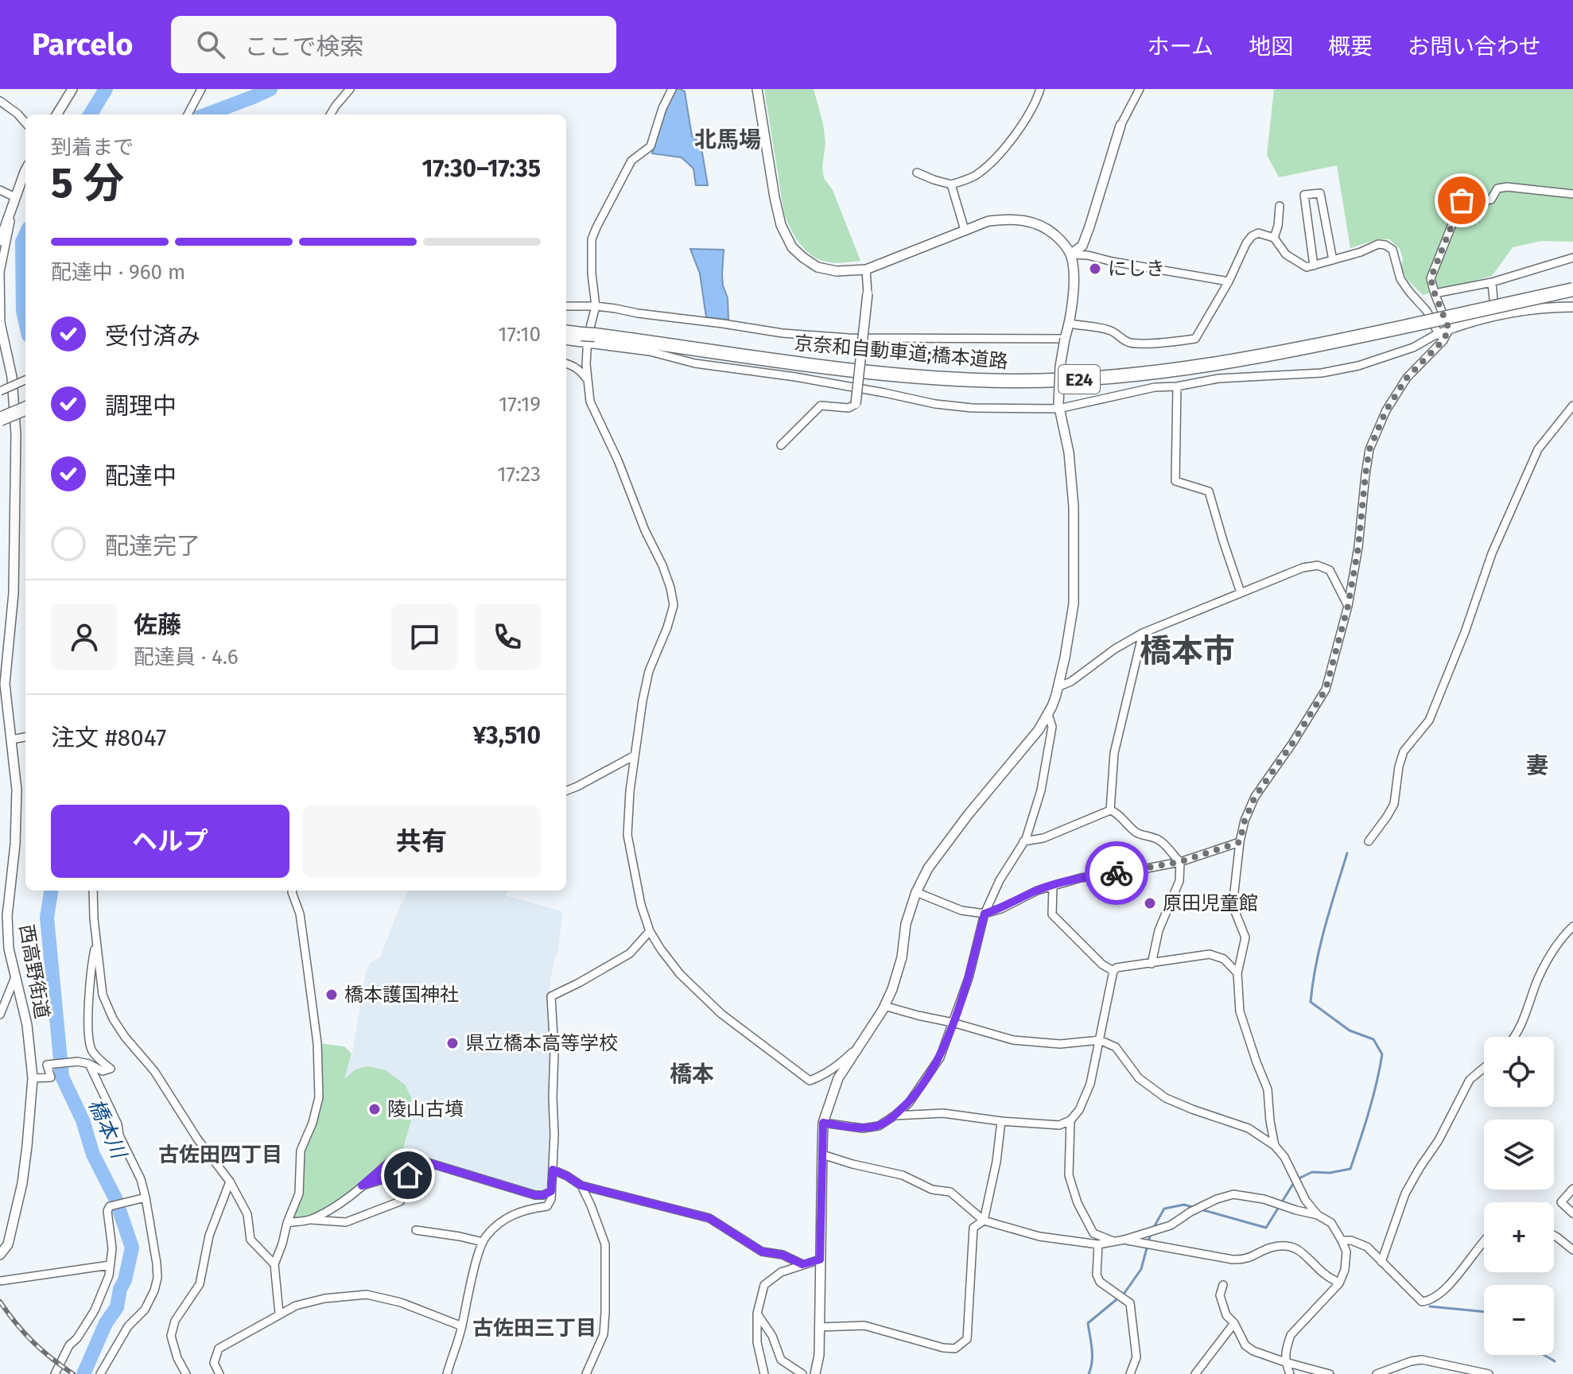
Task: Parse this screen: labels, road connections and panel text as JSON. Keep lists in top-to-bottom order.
{
  "streets": {
    "highway": ["京奈和自動車道;橋本道路", "E24"],
    "street": ["西高野街道"]
  },
  "districts": [
    "北馬場",
    "橋本市",
    "妻",
    "橋本",
    "古佐田四丁目",
    "古佐田三丁目"
  ],
  "water": ["橋本川"],
  "places": [
    "にしき",
    "原田児童館",
    "橋本護国神社",
    "県立橋本高等学校",
    "陵山古墳"
  ],
  "page": {
    "header": "Parcelo",
    "search": "ここで検索",
    "nav": [
      "ホーム",
      "地図",
      "概要",
      "お問い合わせ"
    ],
    "heading": ["5 分", "到着まで", "17:30–17:35"],
    "panel": [
      "佐藤",
      "配達員 · 4.6",
      "注文 #8047",
      "¥3,510"
    ],
    "bar": "配達中 · 960 m",
    "list": [
      ["受付済み", "17:10"],
      ["調理中", "17:19"],
      ["配達中", "17:23"],
      "配達完了"
    ],
    "buttons": ["ヘルプ", "共有"],
    "map_buttons": ["+", "−"]
  }
}
